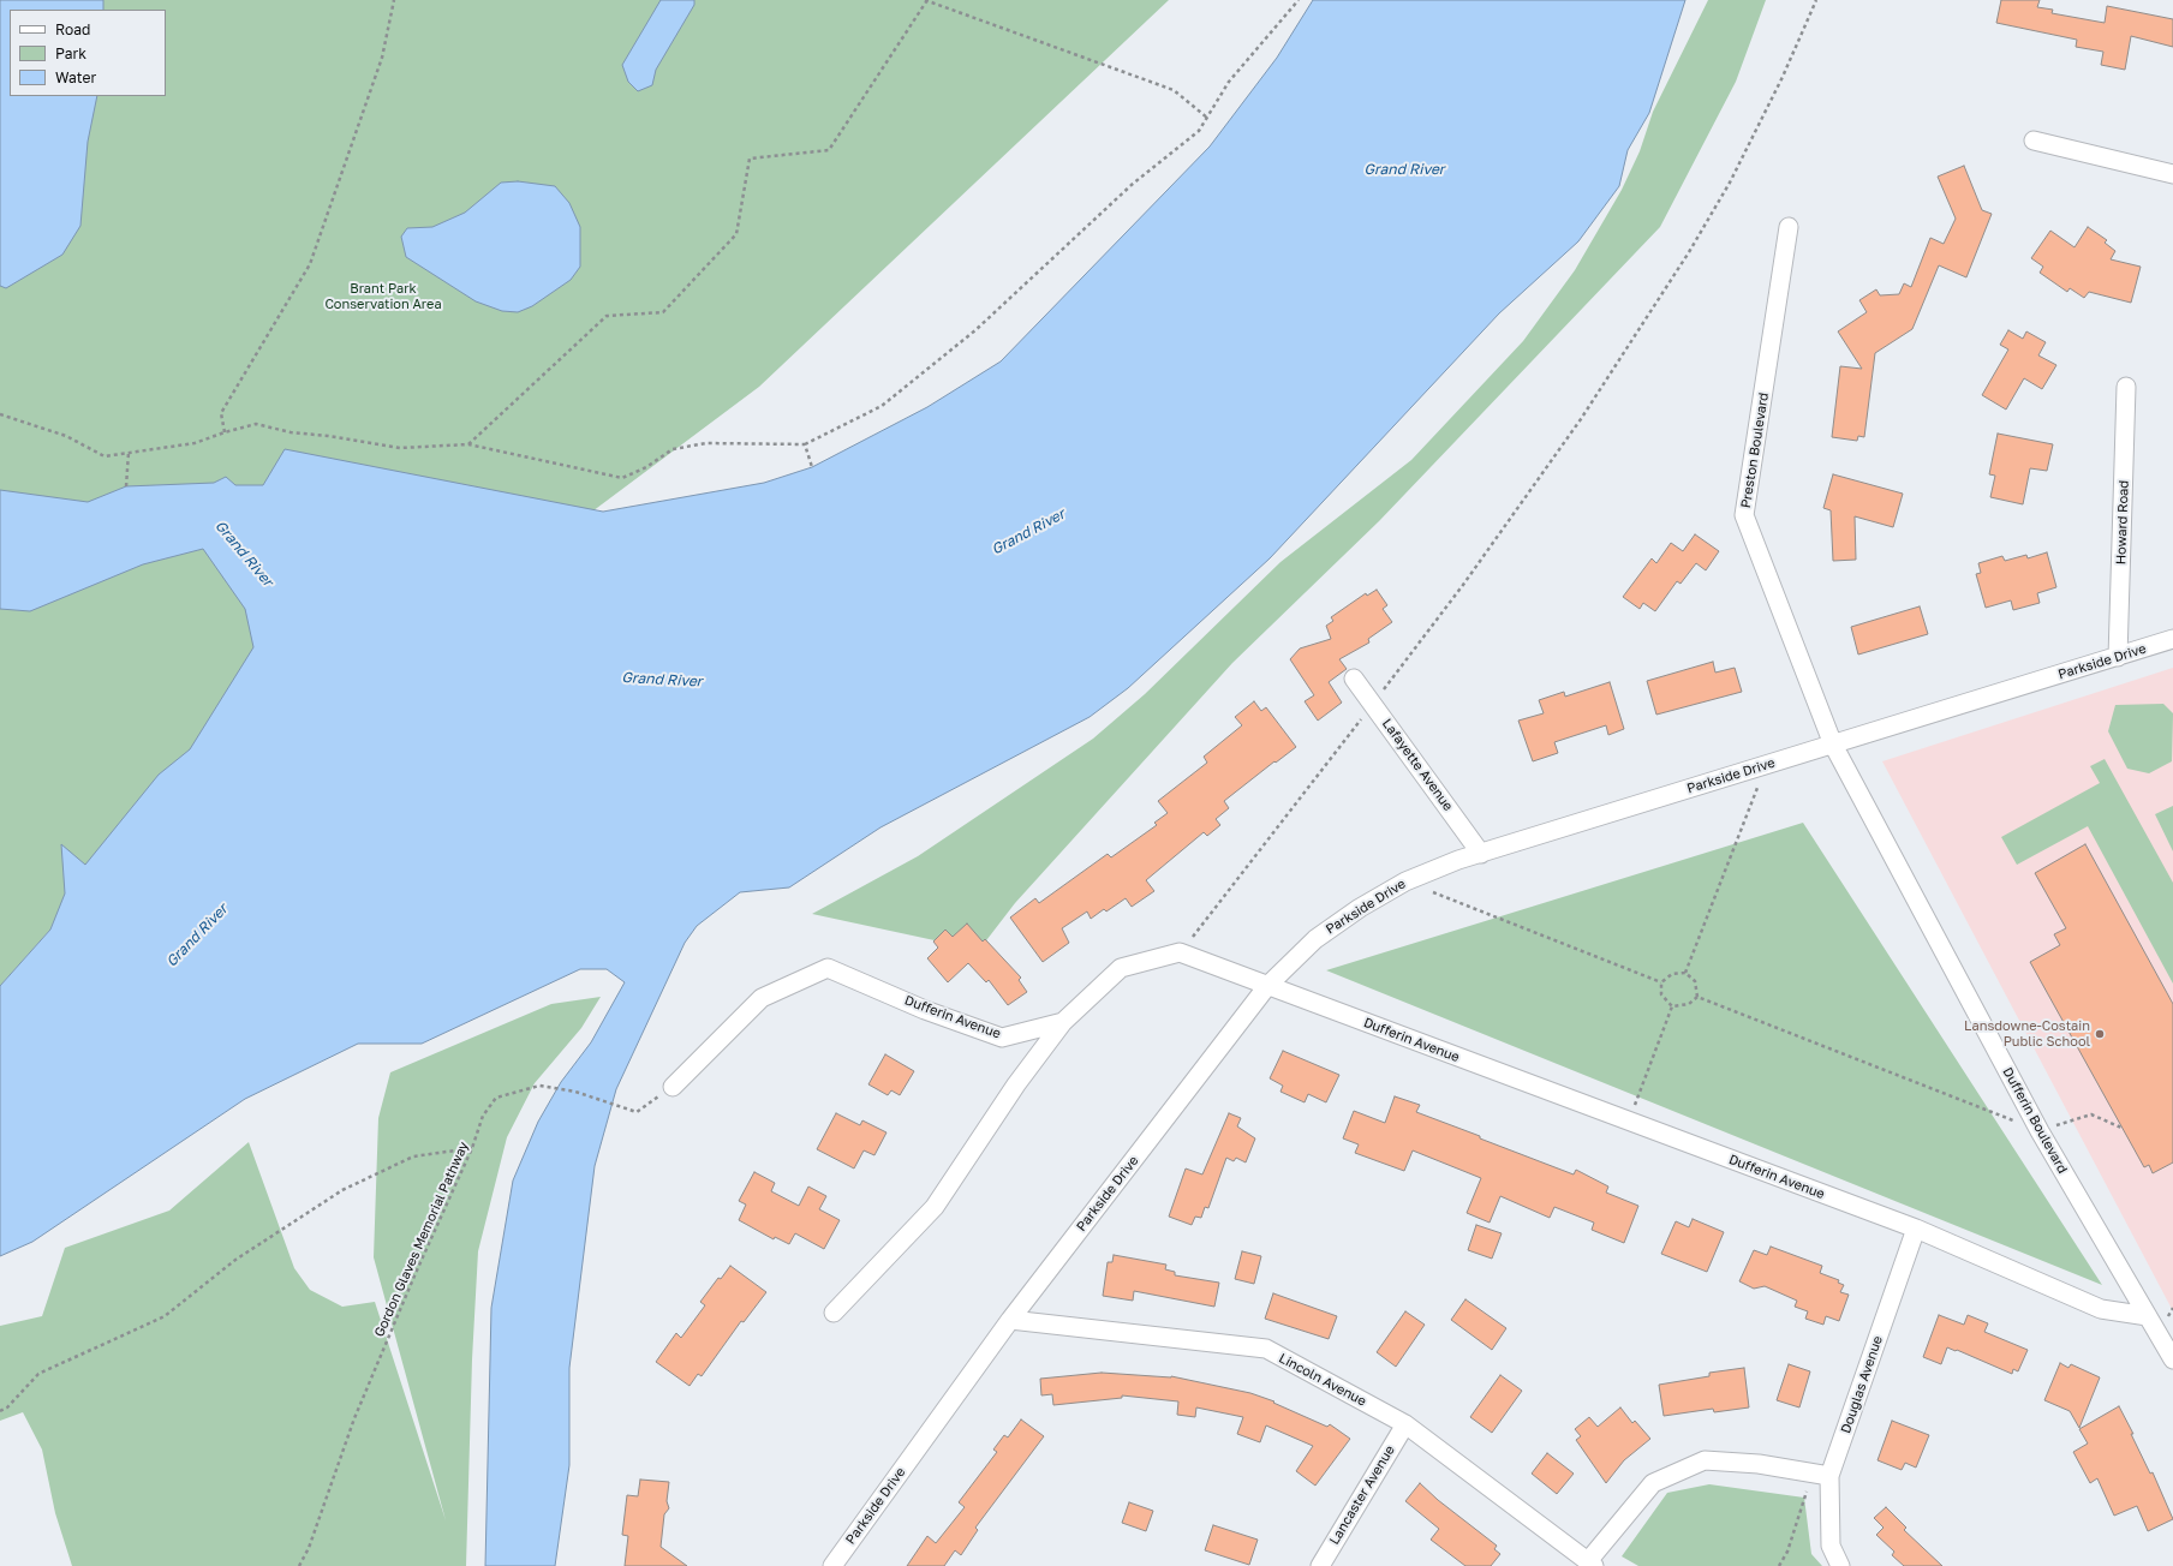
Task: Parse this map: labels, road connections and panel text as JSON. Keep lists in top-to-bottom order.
{
  "streets": {
    "street": [
      "Preston Boulevard",
      "Howard Road",
      "Parkside Drive",
      "Lafayette Avenue",
      "Dufferin Avenue",
      "Dufferin Boulevard",
      "Lincoln Avenue",
      "Douglas Avenue",
      "Lancaster Avenue"
    ],
    "path": ["Gordon Glaves Memorial Pathway"]
  },
  "crossings": [
    ["Preston Boulevard", "Parkside Drive"],
    ["Preston Boulevard", "Dufferin Boulevard"],
    ["Howard Road", "Parkside Drive"],
    ["Parkside Drive", "Lafayette Avenue"],
    ["Parkside Drive", "Dufferin Avenue"],
    ["Parkside Drive", "Dufferin Boulevard"],
    ["Parkside Drive", "Lincoln Avenue"],
    ["Dufferin Avenue", "Dufferin Boulevard"],
    ["Dufferin Avenue", "Gordon Glaves Memorial Pathway"],
    ["Dufferin Avenue", "Douglas Avenue"],
    ["Lincoln Avenue", "Douglas Avenue"],
    ["Lincoln Avenue", "Lancaster Avenue"]
  ],
  "water": ["Grand River"],
  "parks": ["Brant Park Conservation Area"],
  "places": ["Lansdowne-Costain Public School"],
  "legend": ["Road", "Park", "Water"]
}
